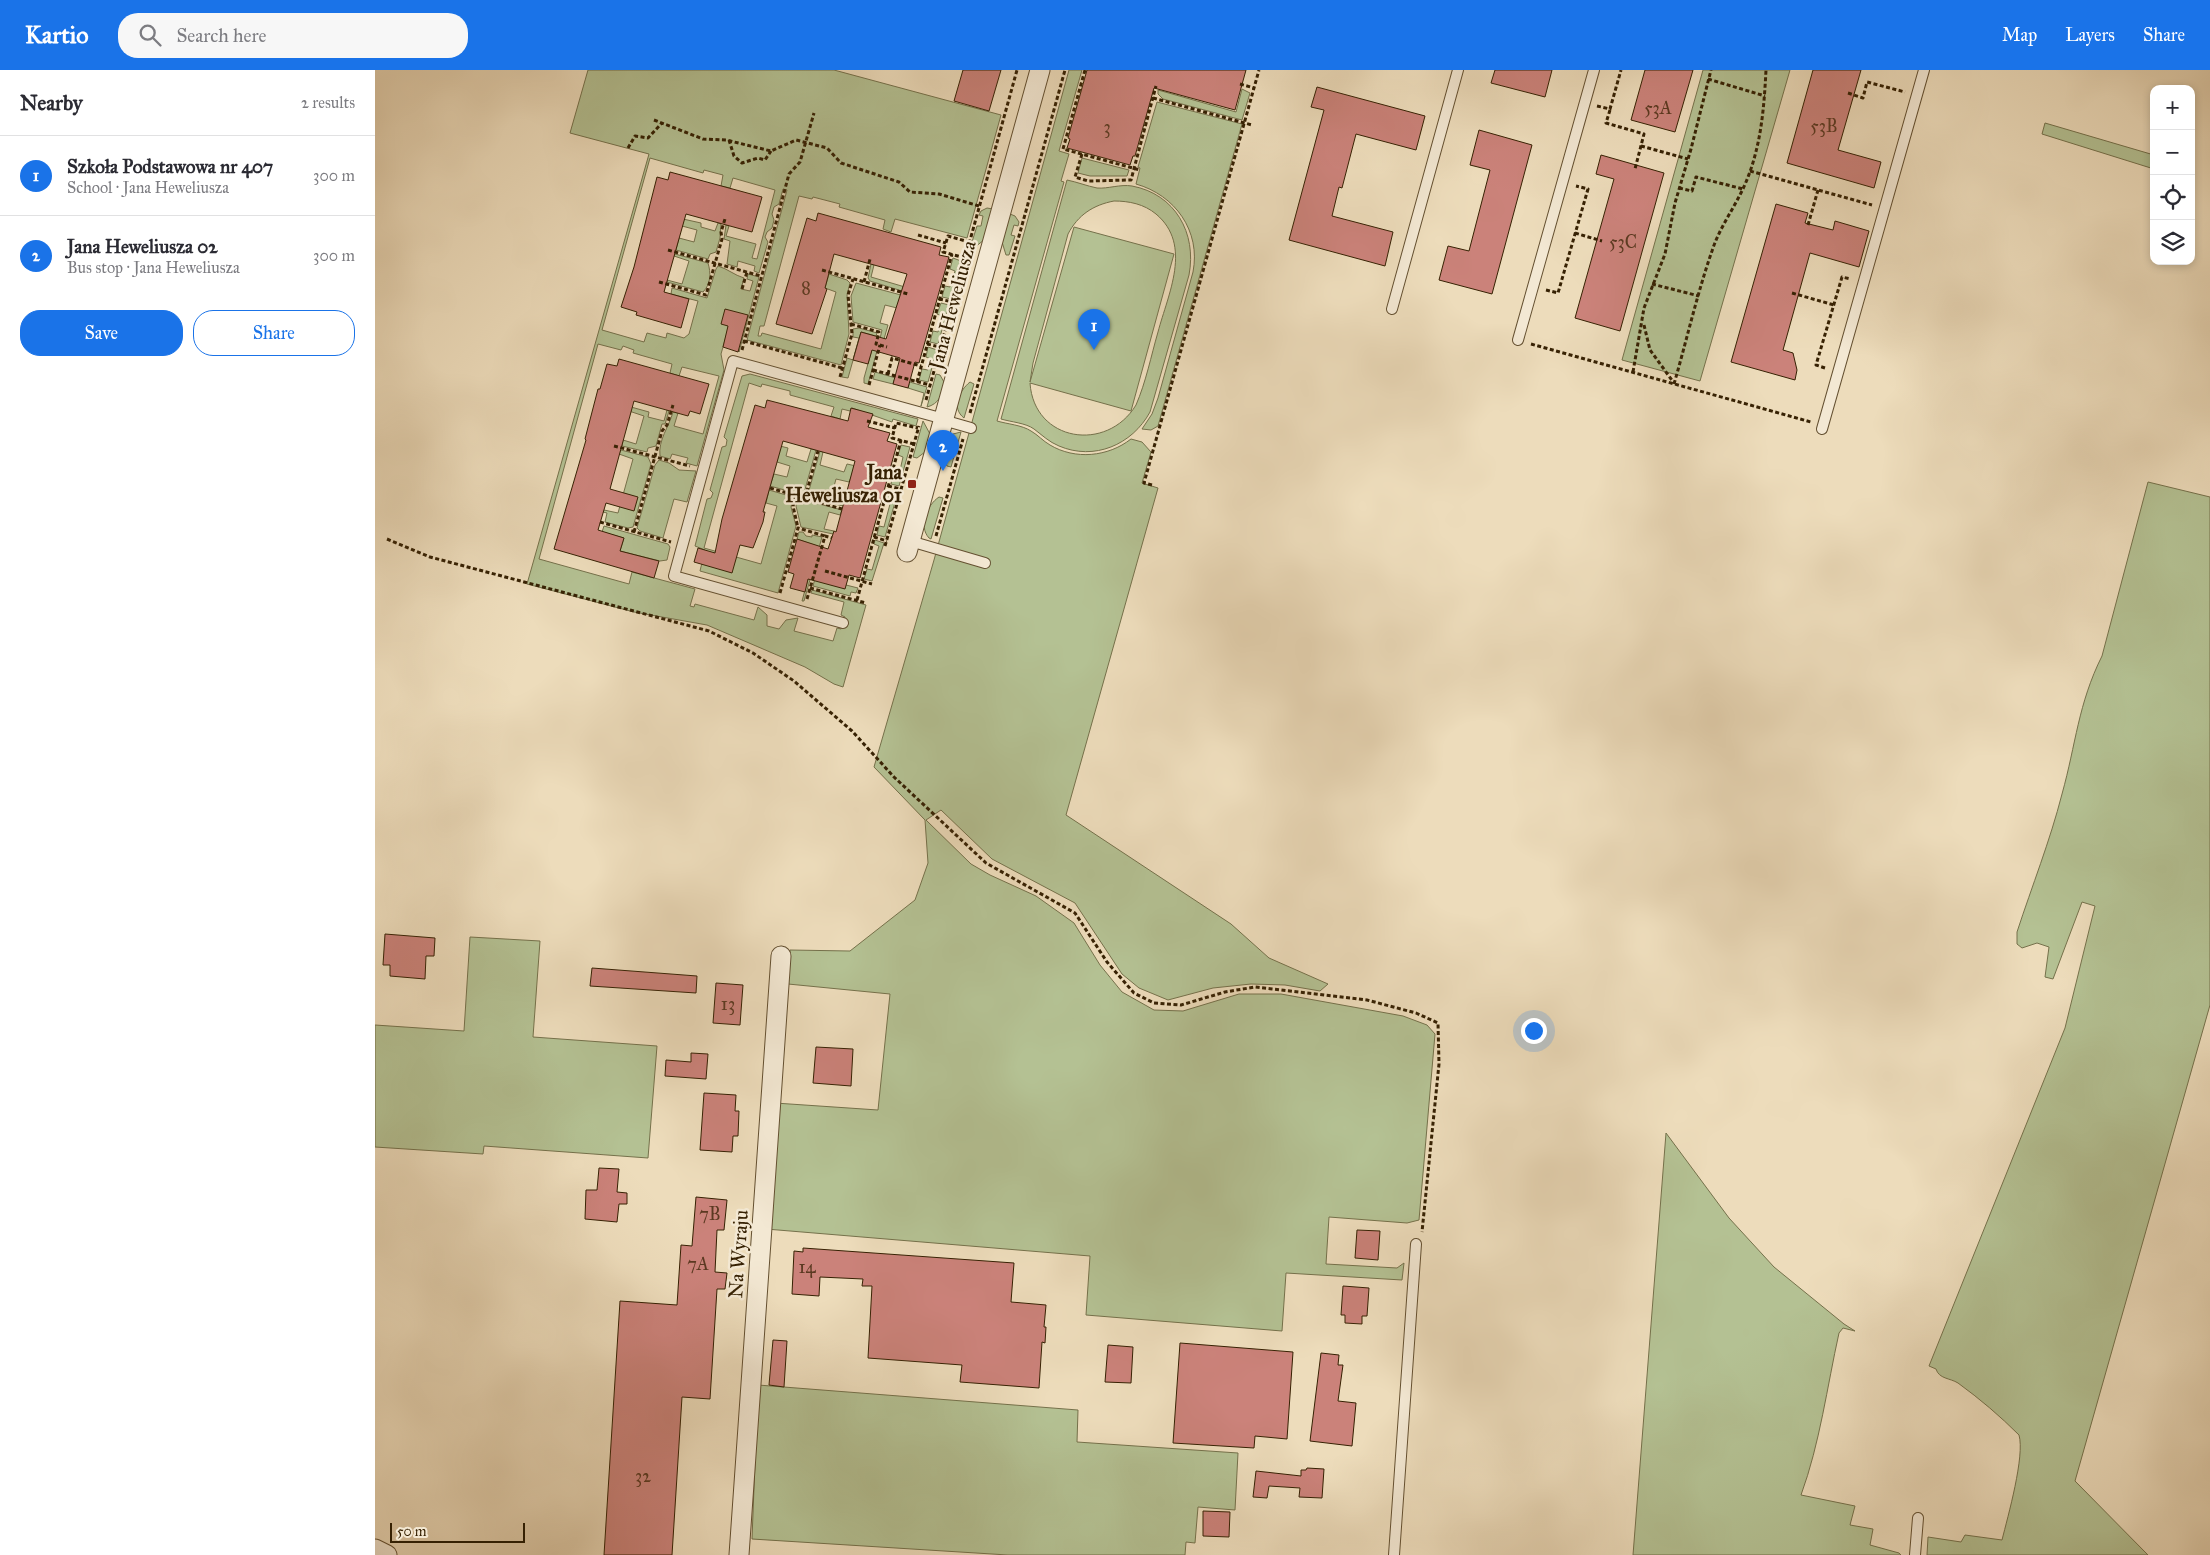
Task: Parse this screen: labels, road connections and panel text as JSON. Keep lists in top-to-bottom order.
{
  "streets": {
    "street": ["Jana Heweliusza", "Na Wyraju"]
  },
  "places": {
    "transit": ["Jana Heweliusza 01"]
  },
  "house_numbers": [
    "53A",
    "53B",
    "3",
    "53C",
    "8",
    "13",
    "7B",
    "7A",
    "14",
    "32"
  ],
  "scale_bar": "50 m",
  "page": {
    "header": "Kartio",
    "search": "Search here",
    "nav": ["Map", "Layers", "Share"],
    "heading": ["Nearby", "2 results"],
    "map_buttons": ["+", "−"],
    "list": [
      {
        "mark": "1",
        "name": "Szkoła Podstawowa nr 407",
        "note": "School · Jana Heweliusza",
        "value": "300 m"
      },
      {
        "mark": "2",
        "name": "Jana Heweliusza 02",
        "note": "Bus stop · Jana Heweliusza",
        "value": "300 m"
      }
    ],
    "buttons": ["Save", "Share"],
    "pins": ["1", "2"],
    "scale": "50 m"
  }
}
